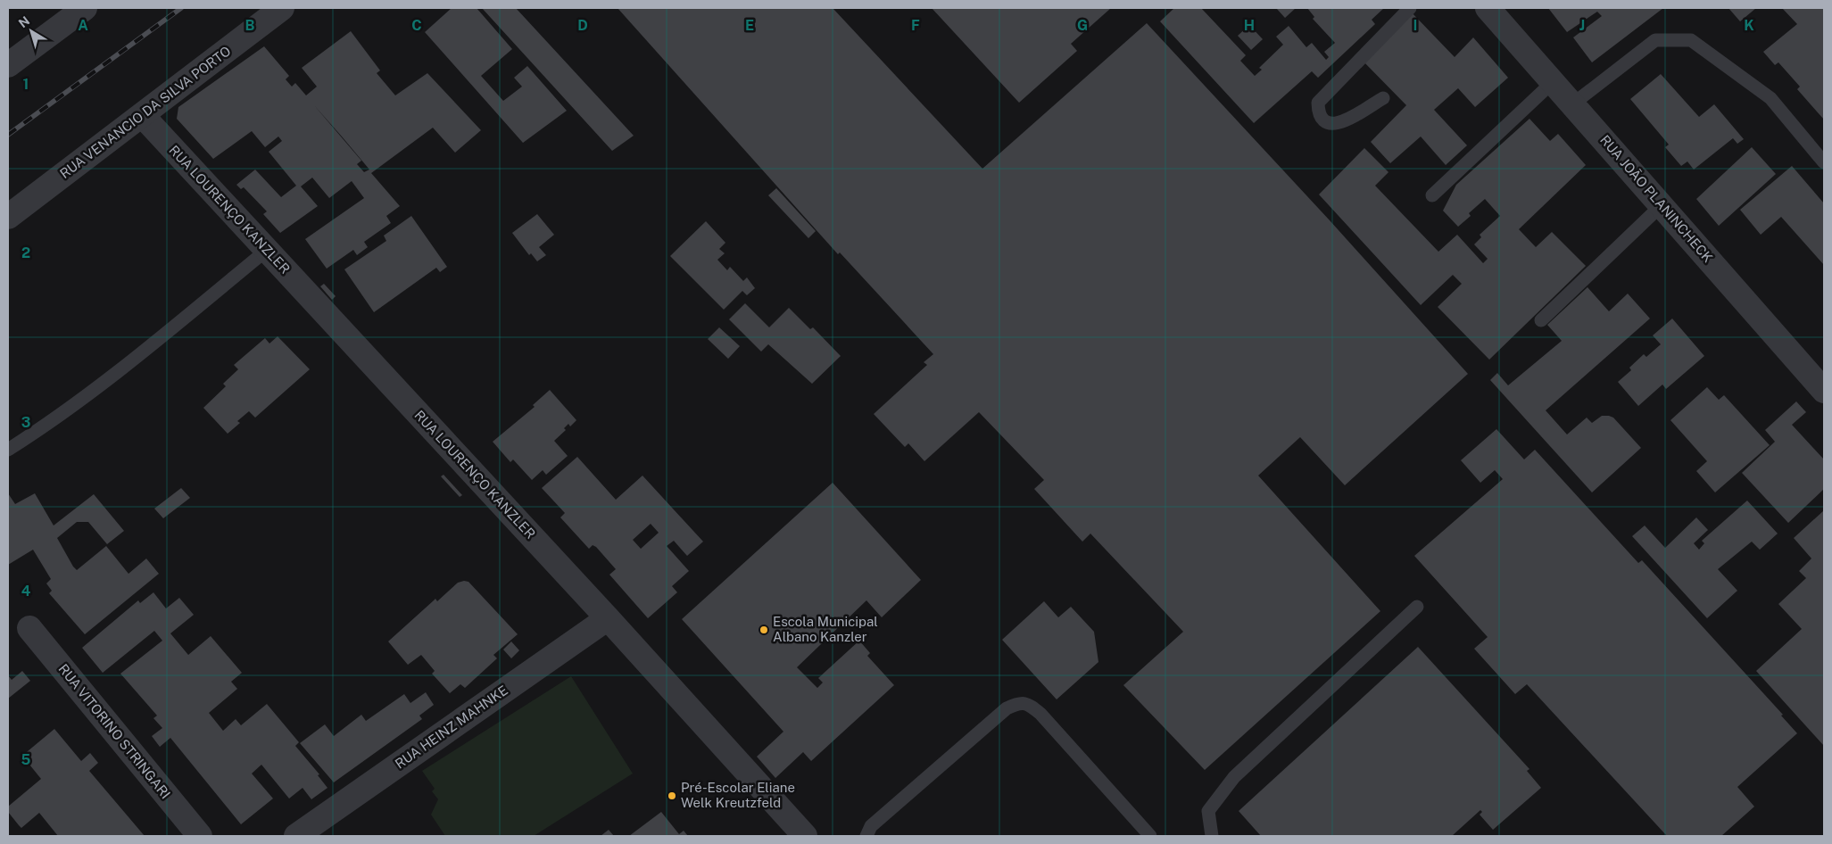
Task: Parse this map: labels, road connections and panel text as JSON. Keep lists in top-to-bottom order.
{
  "streets": {
    "street": [
      "RUA VENANCIO DA SILVA PORTO",
      "RUA JOÃO PLANINCHECK",
      "RUA LOURENÇO KANZLER",
      "RUA HEINZ MAHNKE",
      "RUA VITORINO STRINGARI"
    ]
  },
  "crossings": [
    ["RUA VENANCIO DA SILVA PORTO", "RUA LOURENÇO KANZLER"],
    ["RUA LOURENÇO KANZLER", "RUA HEINZ MAHNKE"]
  ],
  "places": ["Escola Municipal Albano Kanzler", "Pré-Escolar Eliane Welk Kreutzfeld"],
  "north": "top left",
  "grid": {
    "columns": [
      "A",
      "B",
      "C",
      "D",
      "E",
      "F",
      "G",
      "H",
      "I",
      "J",
      "K"
    ],
    "rows": [
      "1",
      "2",
      "3",
      "4",
      "5"
    ]
  }
}
